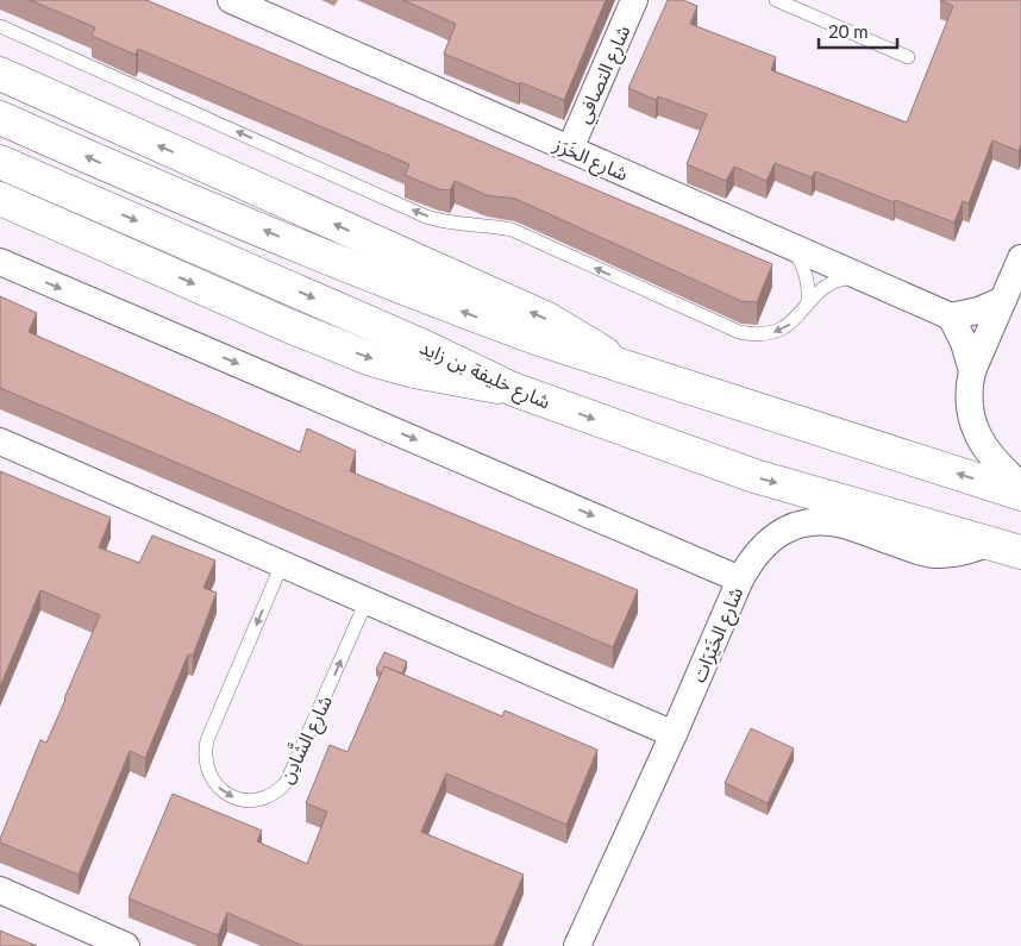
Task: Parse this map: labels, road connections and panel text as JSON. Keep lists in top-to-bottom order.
{
  "streets": {
    "main road": ["شارع خليفة بن زايد"],
    "street": ["شارع التصافي", "شارع الخَرَز", "شارع الخَيْرَات"],
    "lane": ["شارع الشَّادِن"]
  },
  "crossings": [
    ["شارع التصافي", "شارع الخَرَز"],
    ["شارع خليفة بن زايد", "شارع الخَيْرَات"]
  ],
  "scale_bar": "20 m"
}
